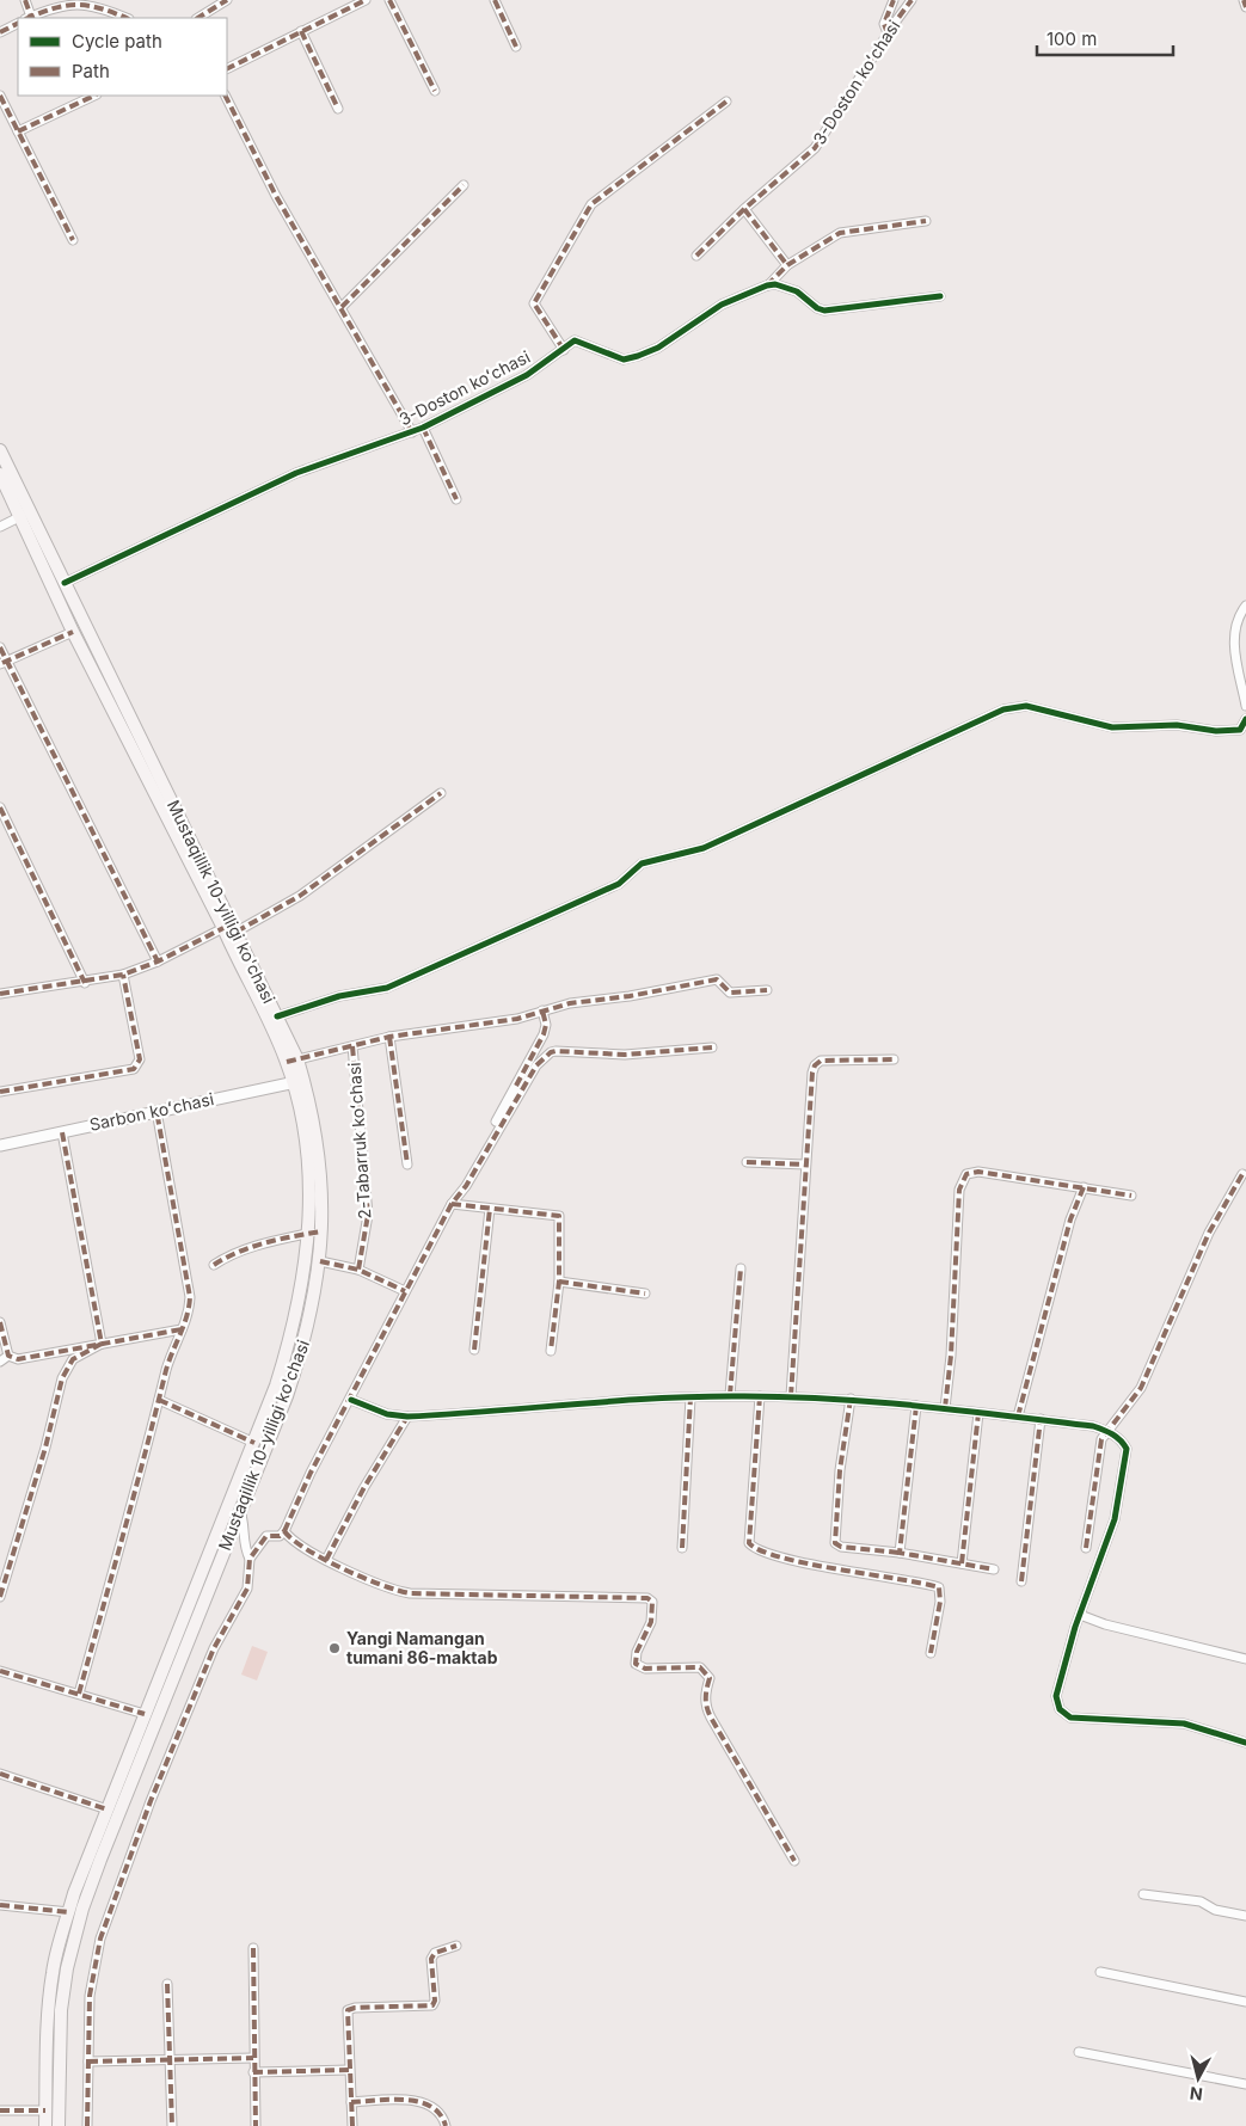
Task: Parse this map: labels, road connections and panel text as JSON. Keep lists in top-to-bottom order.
{
  "streets": {
    "main road": ["Mustaqillik 10-yilligi ko'chasi"],
    "street": ["3-Doston koʻchasi", "Sarbon koʻchasi", "2-Tabarruk koʻchasi"]
  },
  "crossings": [
    ["3-Doston koʻchasi", "Mustaqillik 10-yilligi ko'chasi"],
    ["Mustaqillik 10-yilligi ko'chasi", "Sarbon koʻchasi"]
  ],
  "places": ["Yangi Namangan tumani 86-maktab"],
  "legend": ["Cycle path", "Path"],
  "scale_bar": "100 m",
  "north": "bottom"
}
